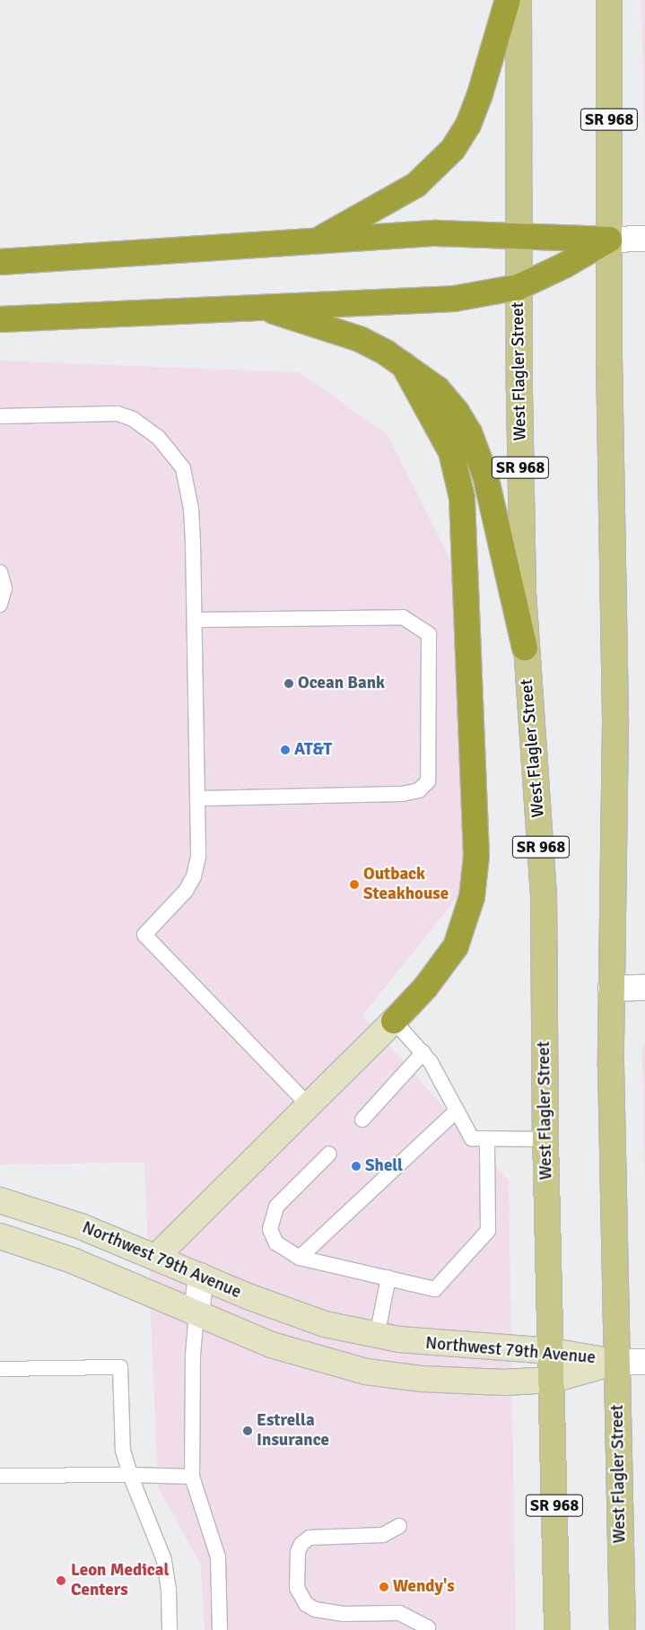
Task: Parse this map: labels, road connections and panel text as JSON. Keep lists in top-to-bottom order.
{
  "streets": {
    "main road": ["SR 968", "West Flagler Street"],
    "street": ["Northwest 79th Avenue"]
  },
  "crossings": [
    ["West Flagler Street", "Northwest 79th Avenue"]
  ],
  "places": [
    "Ocean Bank",
    "AT&T",
    "Outback Steakhouse",
    "Shell",
    "Estrella Insurance",
    "Leon Medical Centers",
    "Wendy's"
  ]
}
